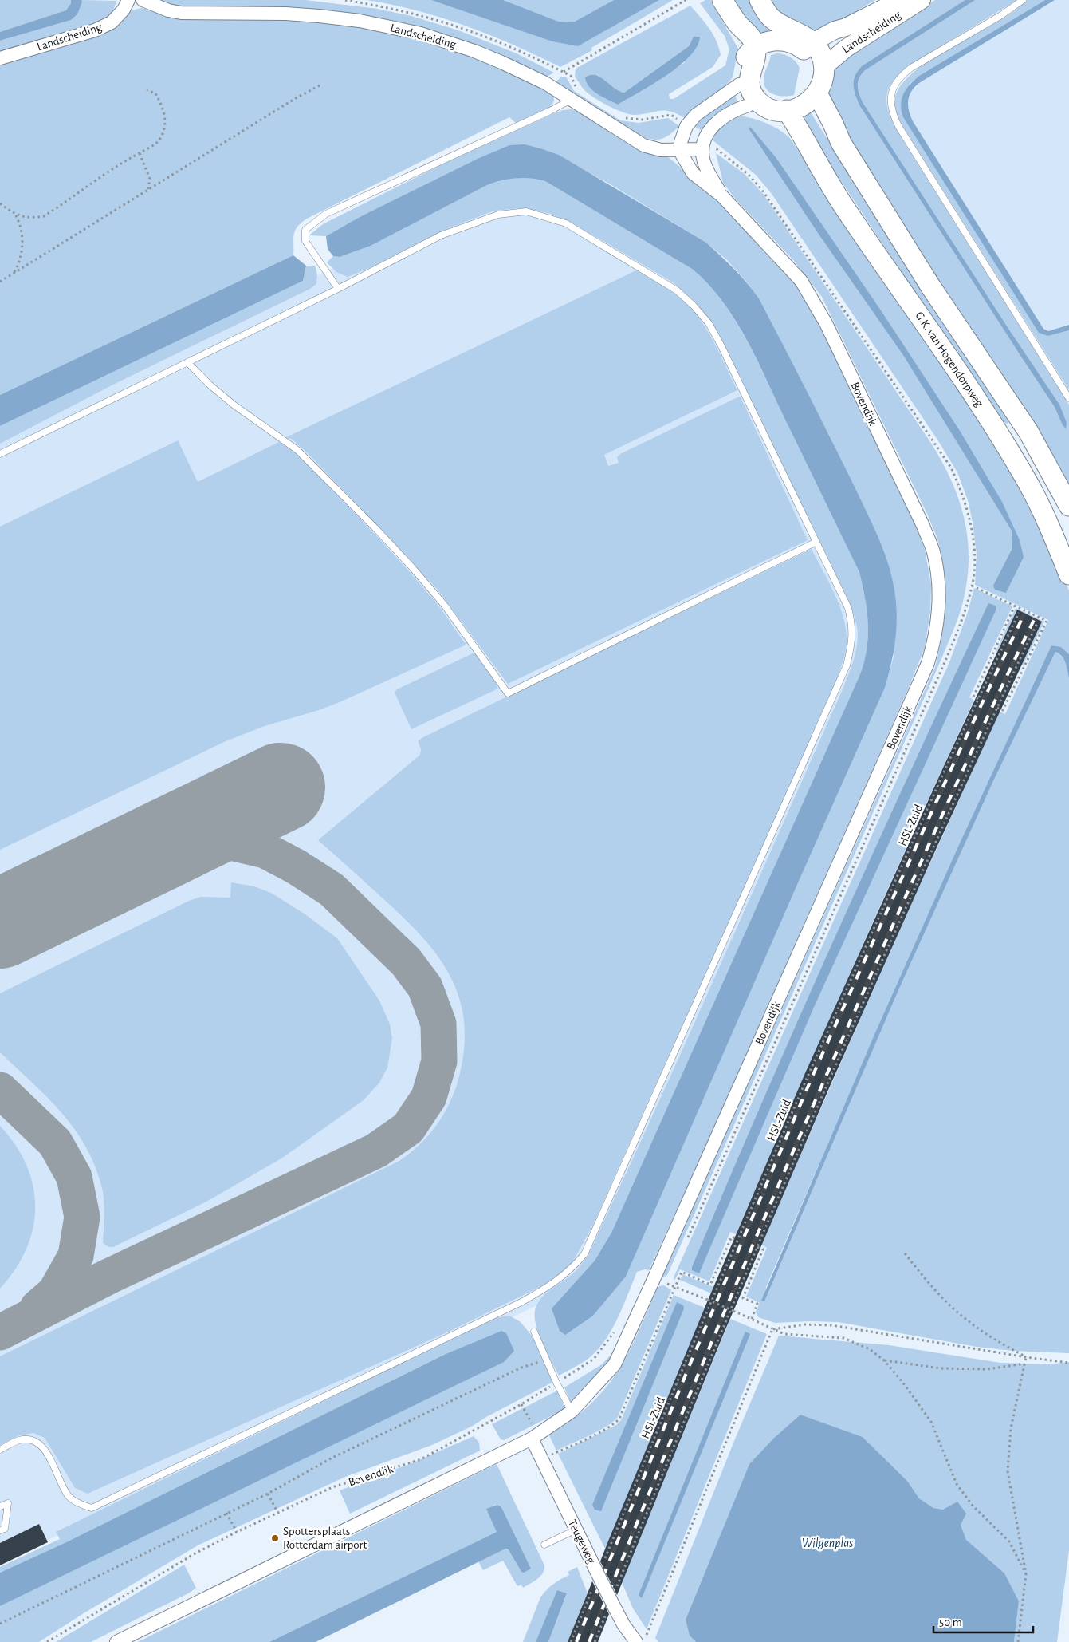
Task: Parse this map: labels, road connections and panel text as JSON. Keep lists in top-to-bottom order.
{
  "streets": {
    "main road": ["G.K. van Hogendorpweg"],
    "street": ["Landscheiding", "Bovendijk", "Teugeweg"],
    "path": ["HSL-Zuid"]
  },
  "crossings": [
    ["Landscheiding", "Bovendijk"],
    ["Bovendijk", "Teugeweg"],
    ["HSL-Zuid", "Teugeweg"]
  ],
  "water": ["Wilgenplas"],
  "places": ["Spottersplaats Rotterdam airport"],
  "scale_bar": "50 m"
}
